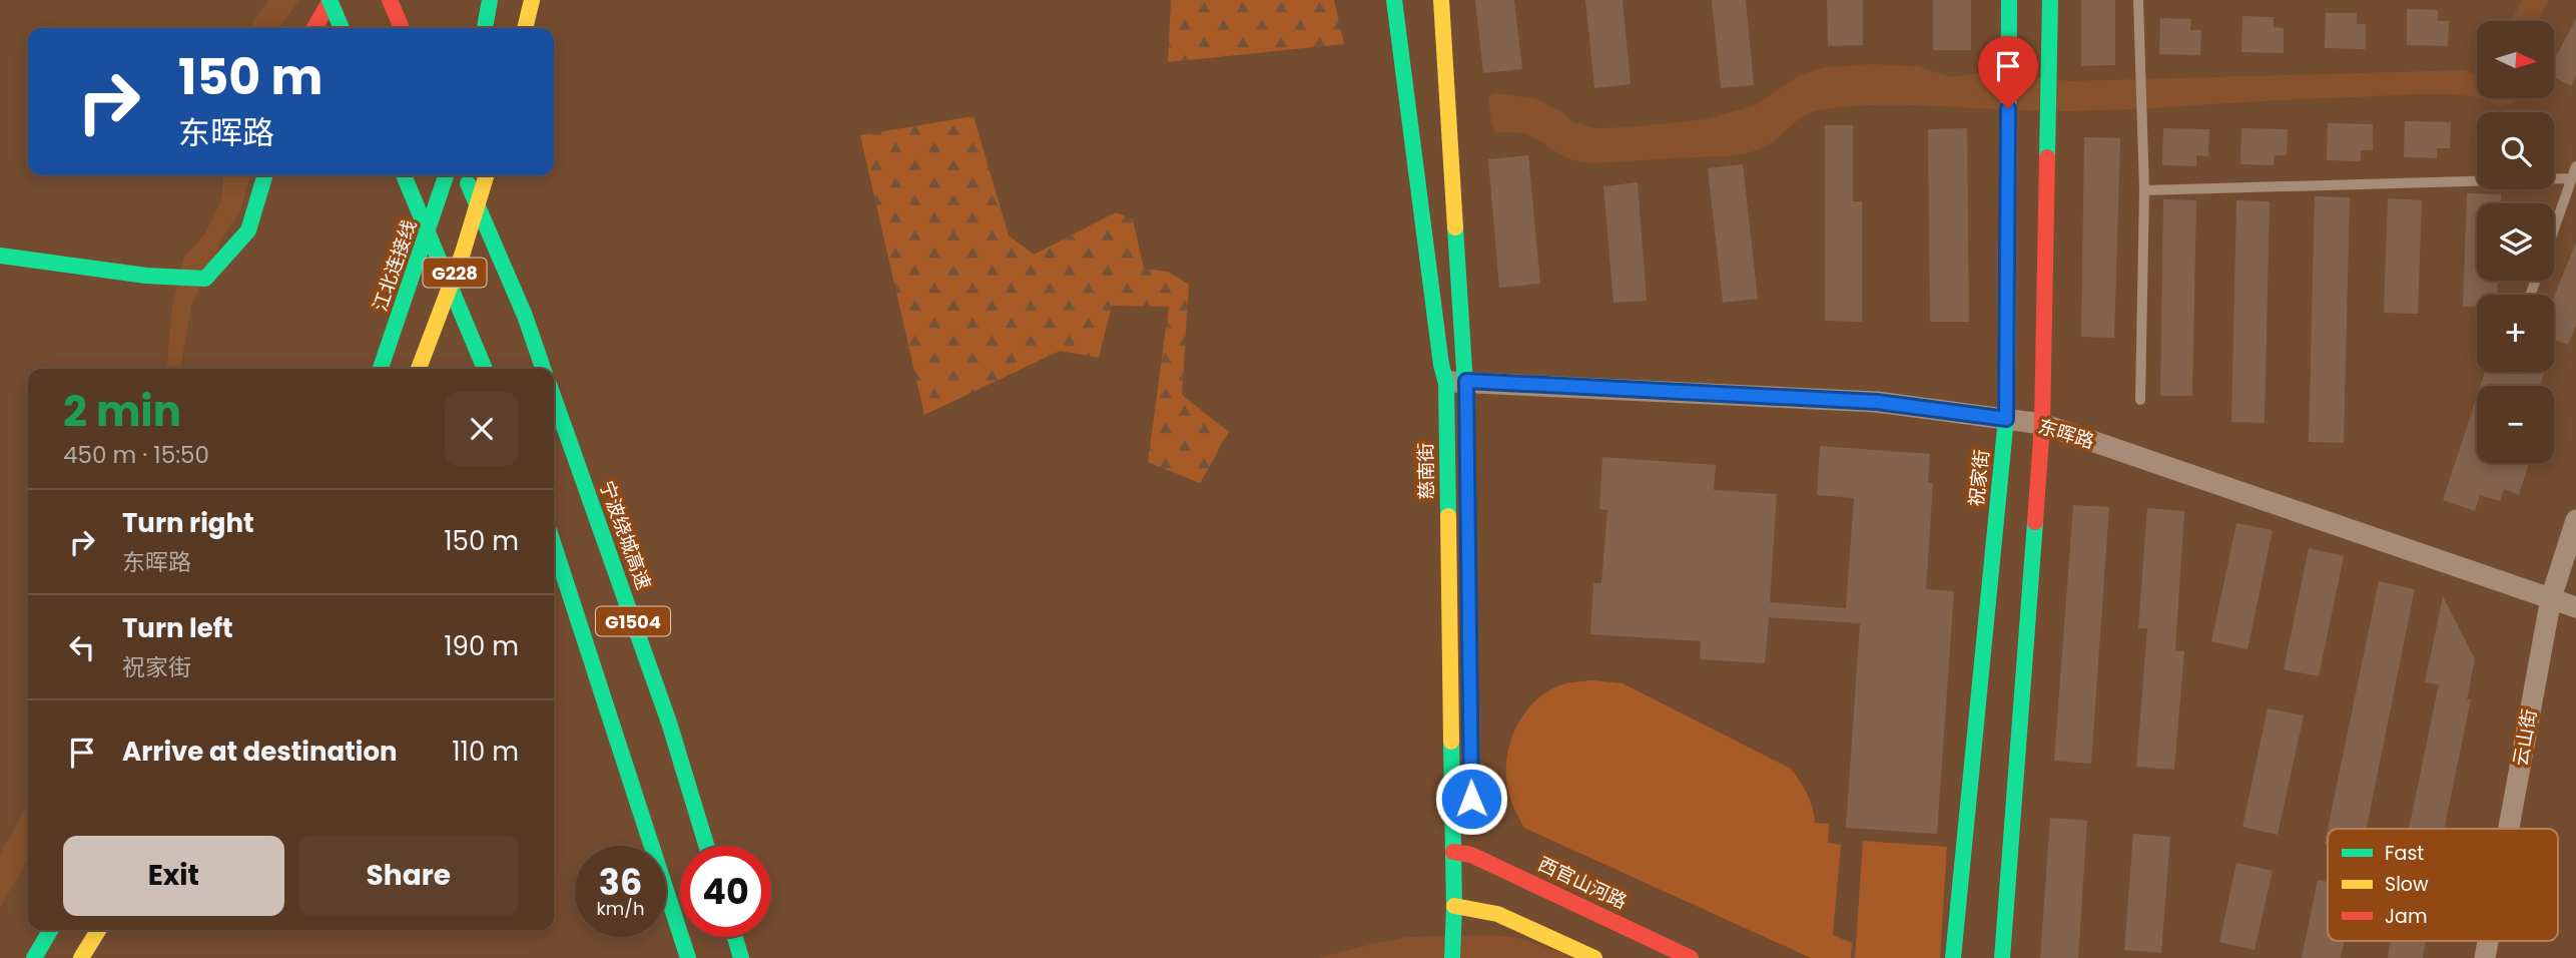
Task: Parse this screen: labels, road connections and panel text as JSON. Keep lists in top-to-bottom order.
{
  "streets": {
    "main road": [
      "江北连接线",
      "G228",
      "慈南街",
      "祝家街",
      "宁波绕城高速",
      "G1504",
      "西官山河路"
    ],
    "street": ["东晖路", "云山街"]
  },
  "crossings": [
    ["东晖路", "慈南街"],
    ["东晖路", "祝家街"],
    ["东晖路", "云山街"],
    ["慈南街", "西官山河路"]
  ],
  "legend": ["Fast", "Slow", "Jam"],
  "north": "right",
  "page": {
    "map_buttons": ["+", "−"],
    "turn": ["150 m", "东晖路"],
    "heading": ["2 min", "450 m · 15:50"],
    "list": [
      {
        "name": "Turn right",
        "note": "东晖路",
        "value": "150 m"
      },
      {
        "name": "Turn left",
        "note": "祝家街",
        "value": "190 m"
      },
      {
        "name": "Arrive at destination",
        "value": "110 m"
      }
    ],
    "buttons": ["Exit", "Share"],
    "speed": "36 km/h",
    "limit": "40"
  }
}
